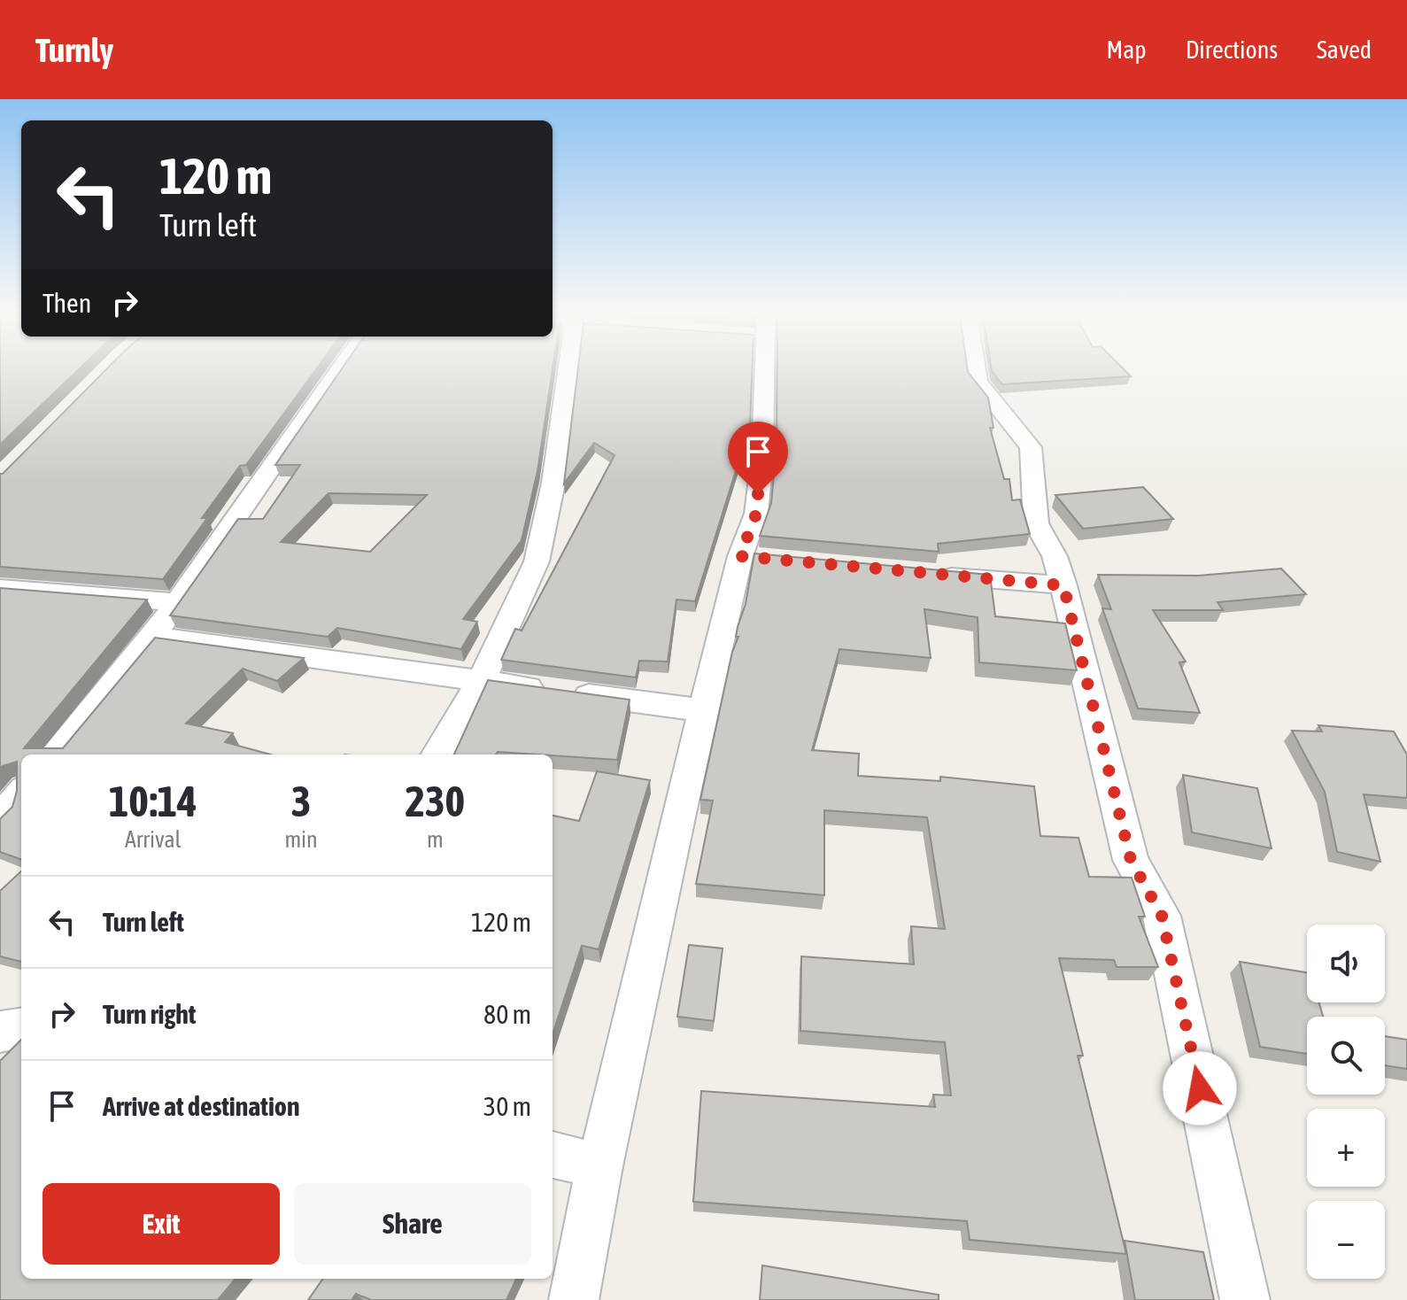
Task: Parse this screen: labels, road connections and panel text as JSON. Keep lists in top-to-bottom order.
{
  "page": {
    "header": "Turnly",
    "nav": ["Map", "Directions", "Saved"],
    "turn": ["120 m", "Turn left"],
    "then": "Then",
    "eta": [
      "10:14",
      "Arrival",
      "3",
      "min",
      "230",
      "m"
    ],
    "list": [
      {
        "name": "Turn left",
        "value": "120 m"
      },
      {
        "name": "Turn right",
        "value": "80 m"
      },
      {
        "name": "Arrive at destination",
        "value": "30 m"
      }
    ],
    "map_buttons": ["+", "−"],
    "buttons": ["Exit", "Share"]
  }
}
